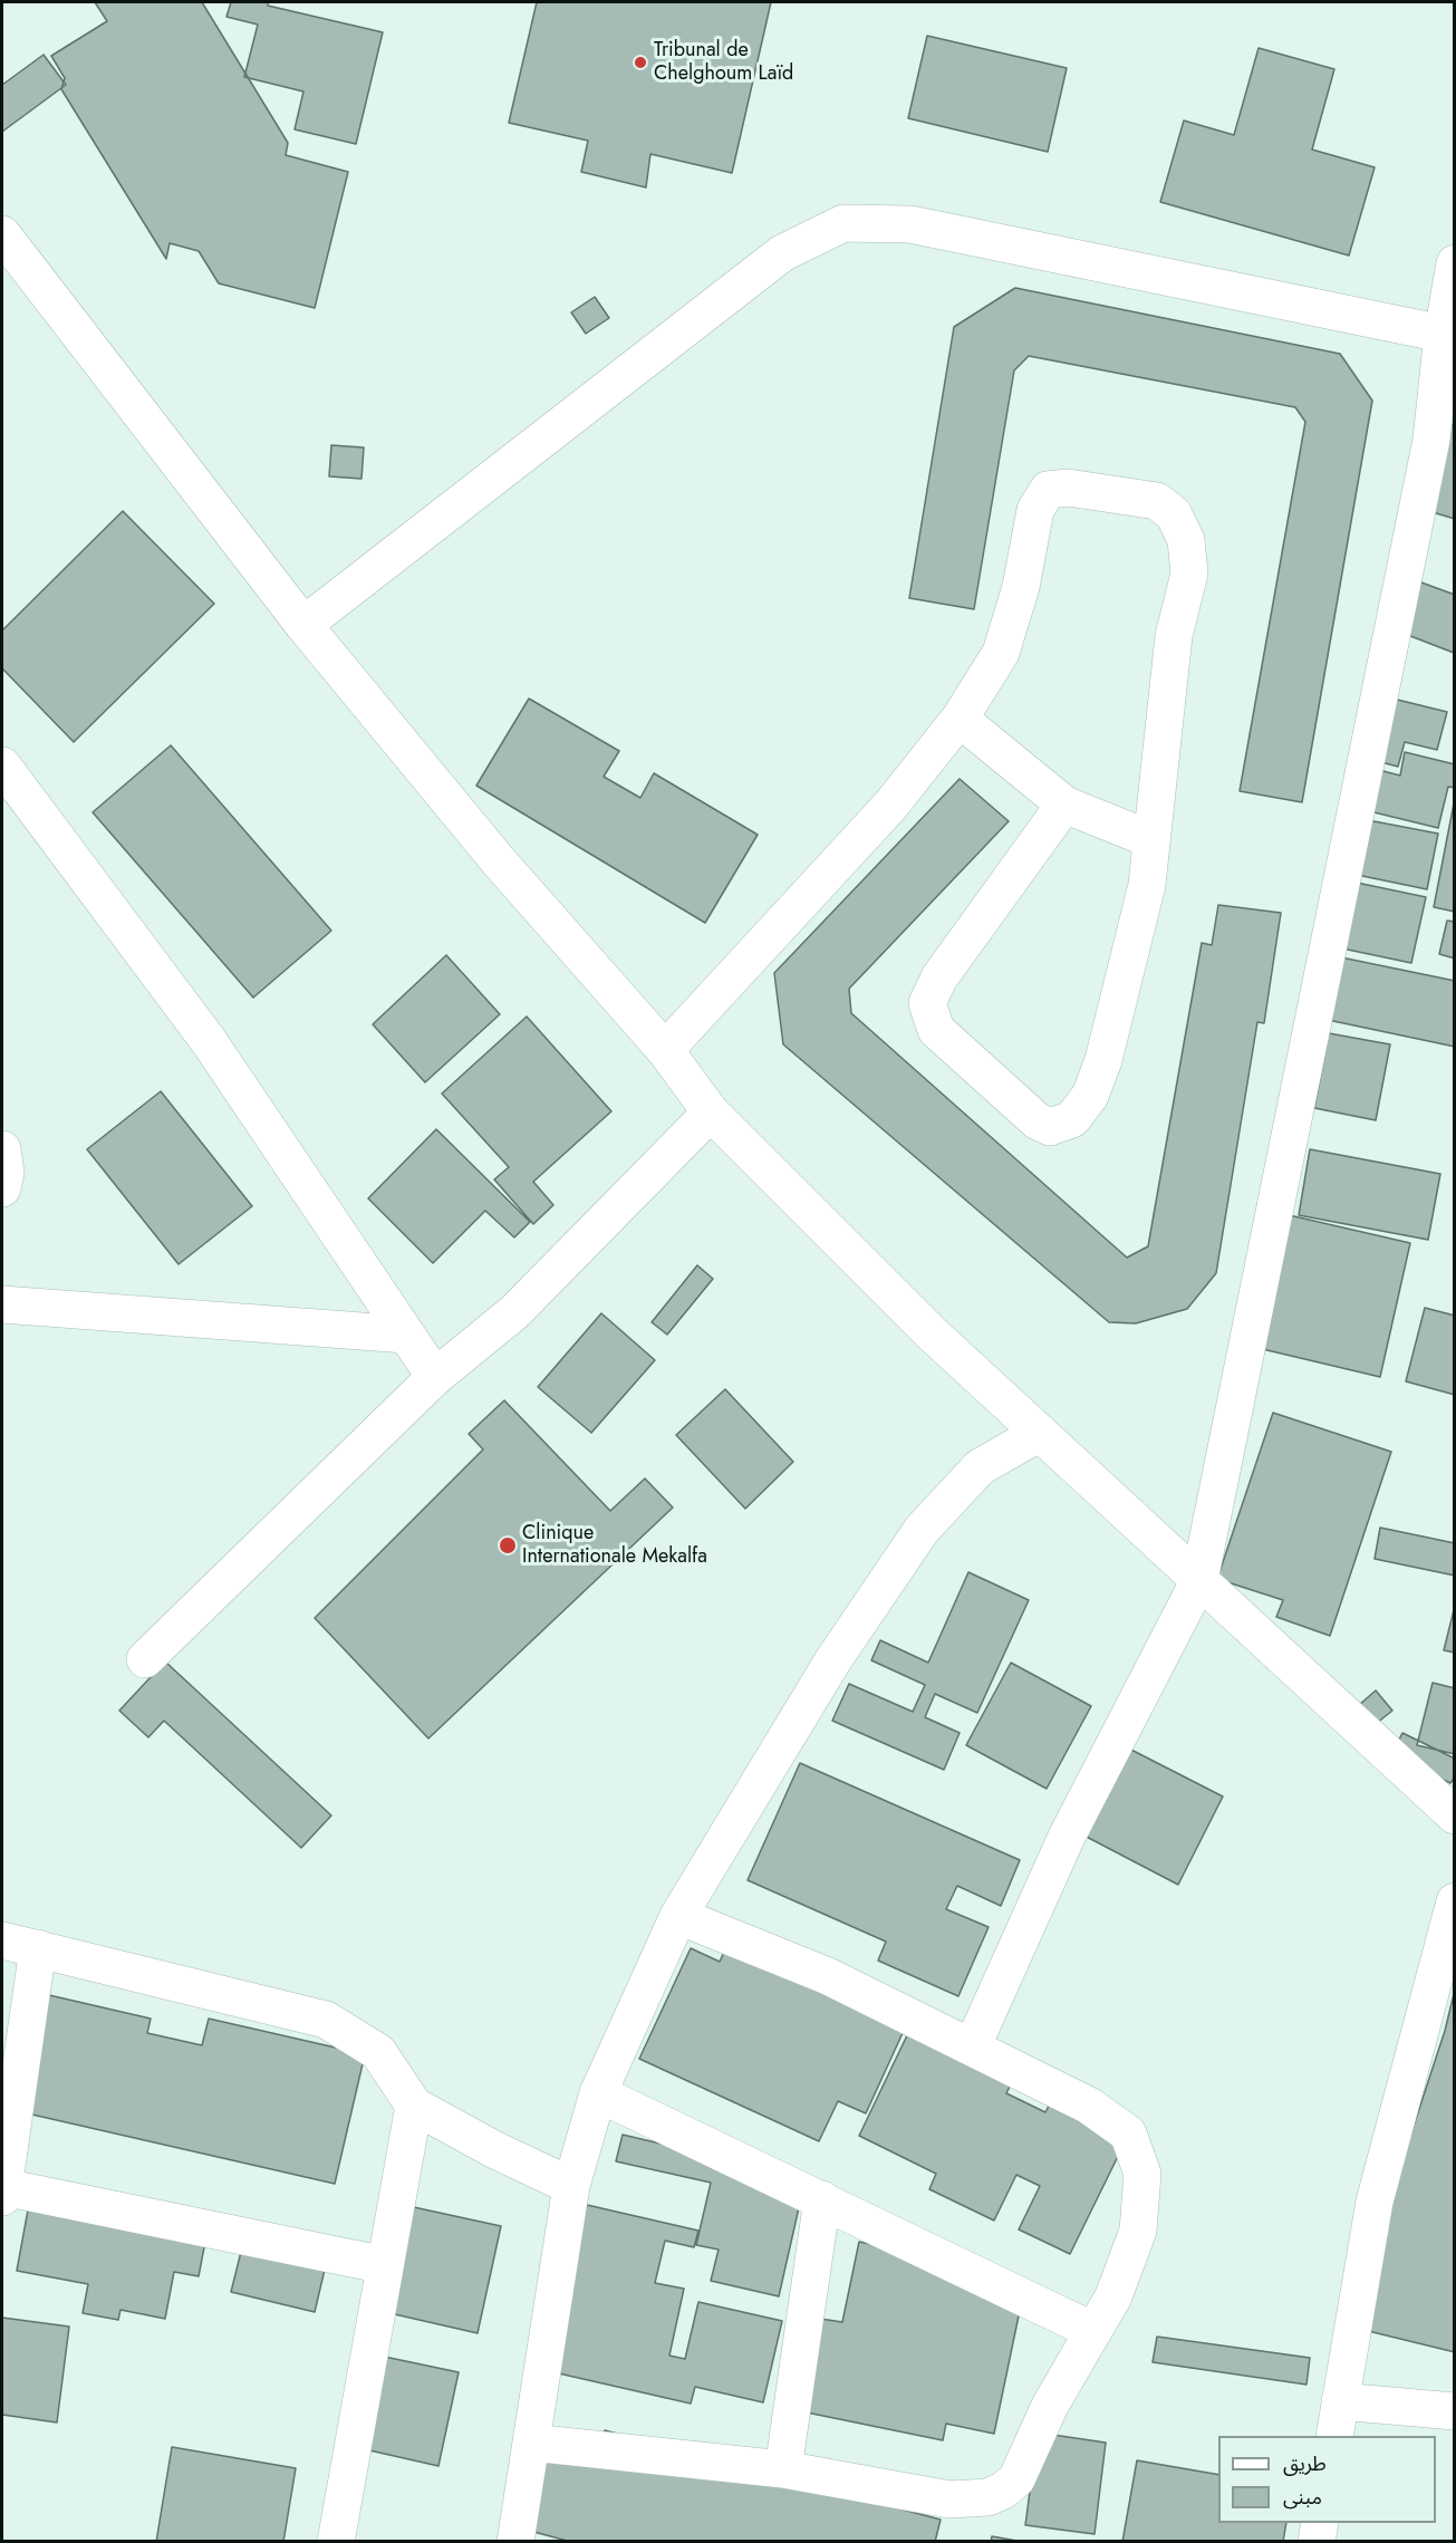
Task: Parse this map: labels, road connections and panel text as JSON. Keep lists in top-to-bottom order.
{
  "places": ["Tribunal de Chelghoum Laïd", "Clinique Internationale Mekalfa"],
  "legend": ["طريق", "مبنى"]
}
